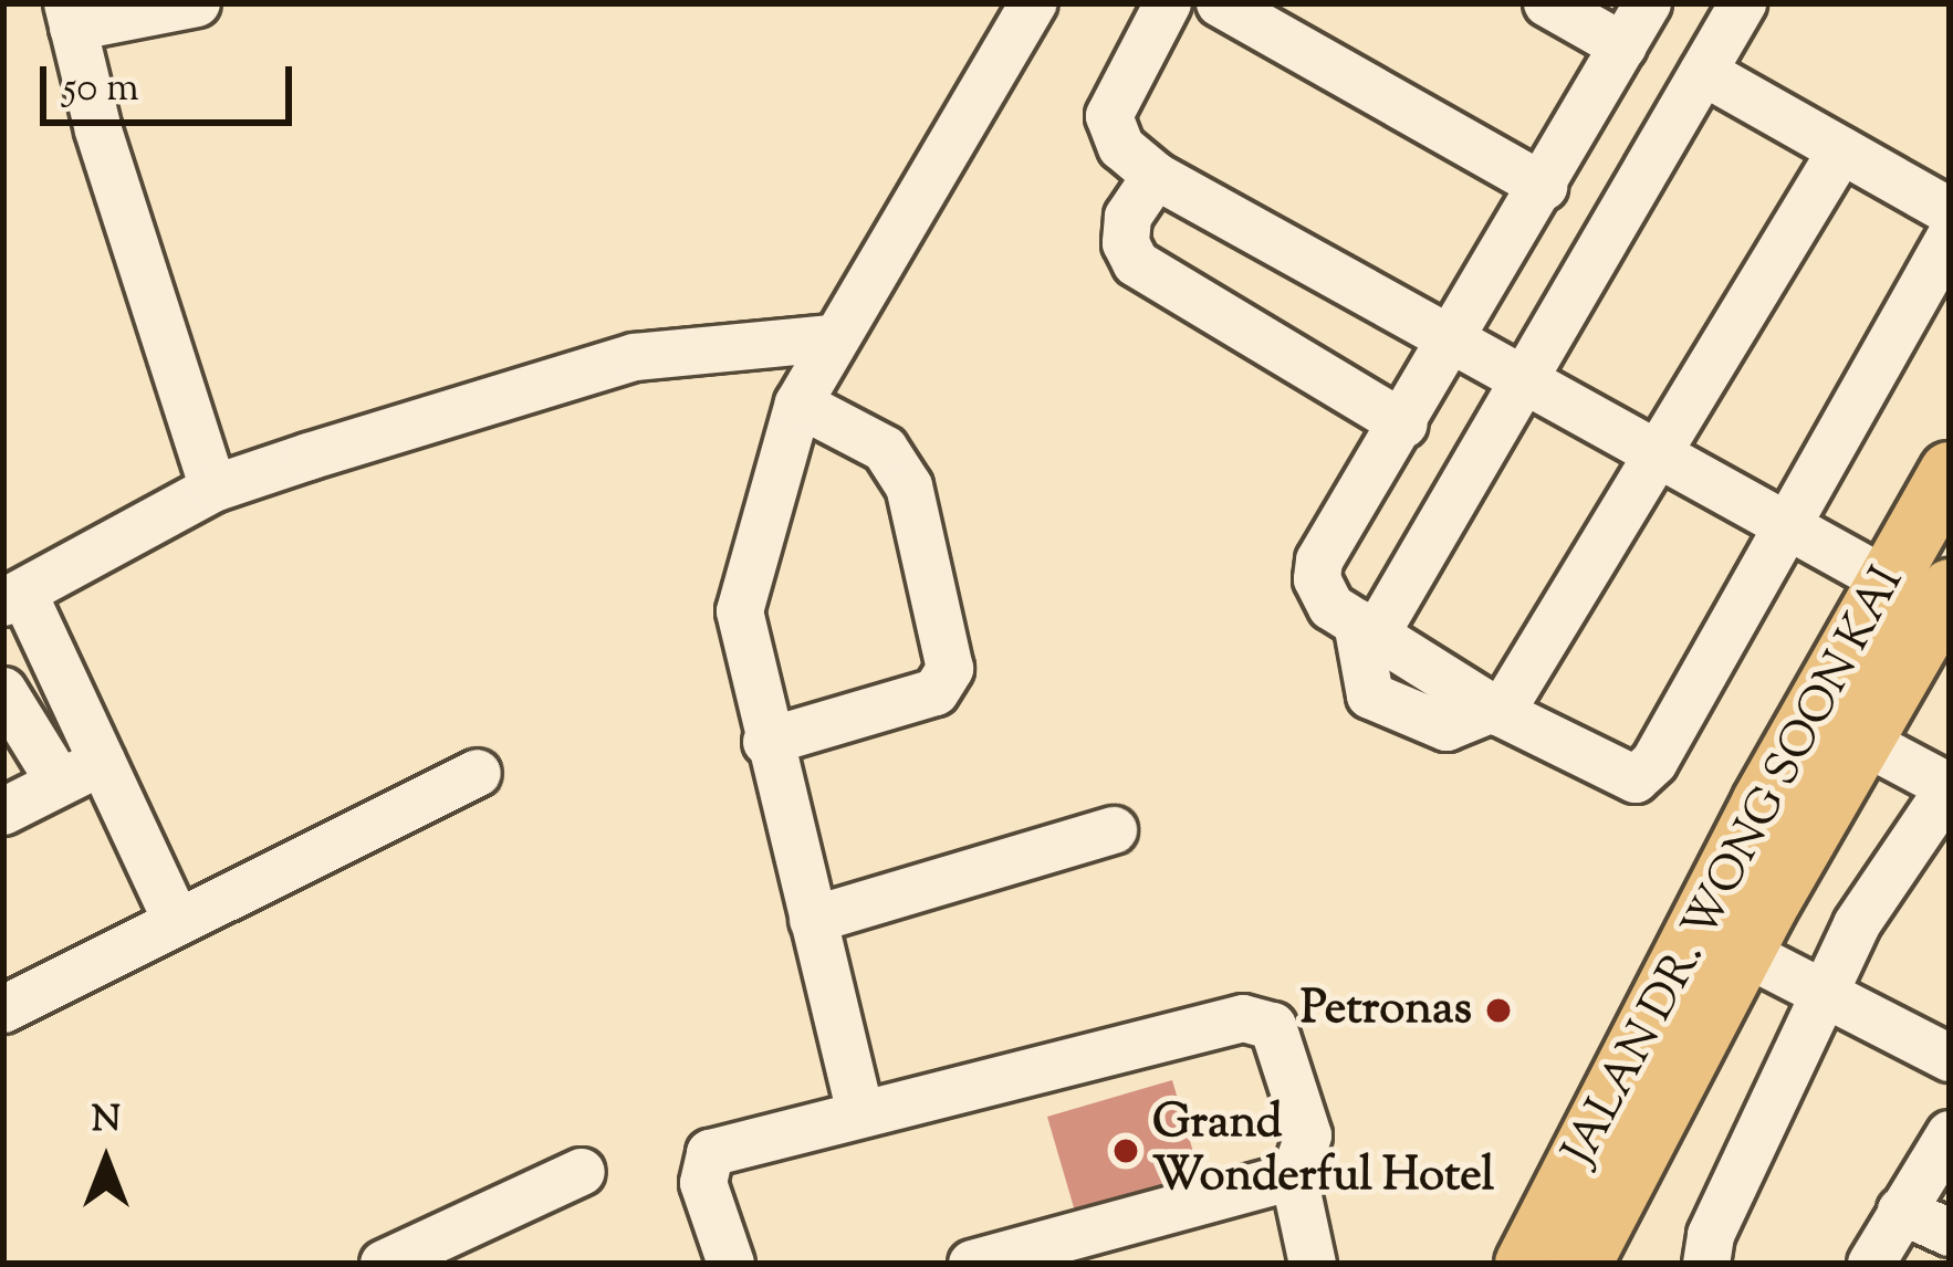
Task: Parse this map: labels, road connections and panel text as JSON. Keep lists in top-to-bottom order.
{
  "streets": {
    "main road": ["JALAN DR. WONG SOON KAI"]
  },
  "places": ["Petronas", "Grand Wonderful Hotel"],
  "scale_bar": "50 m",
  "north": "top"
}
